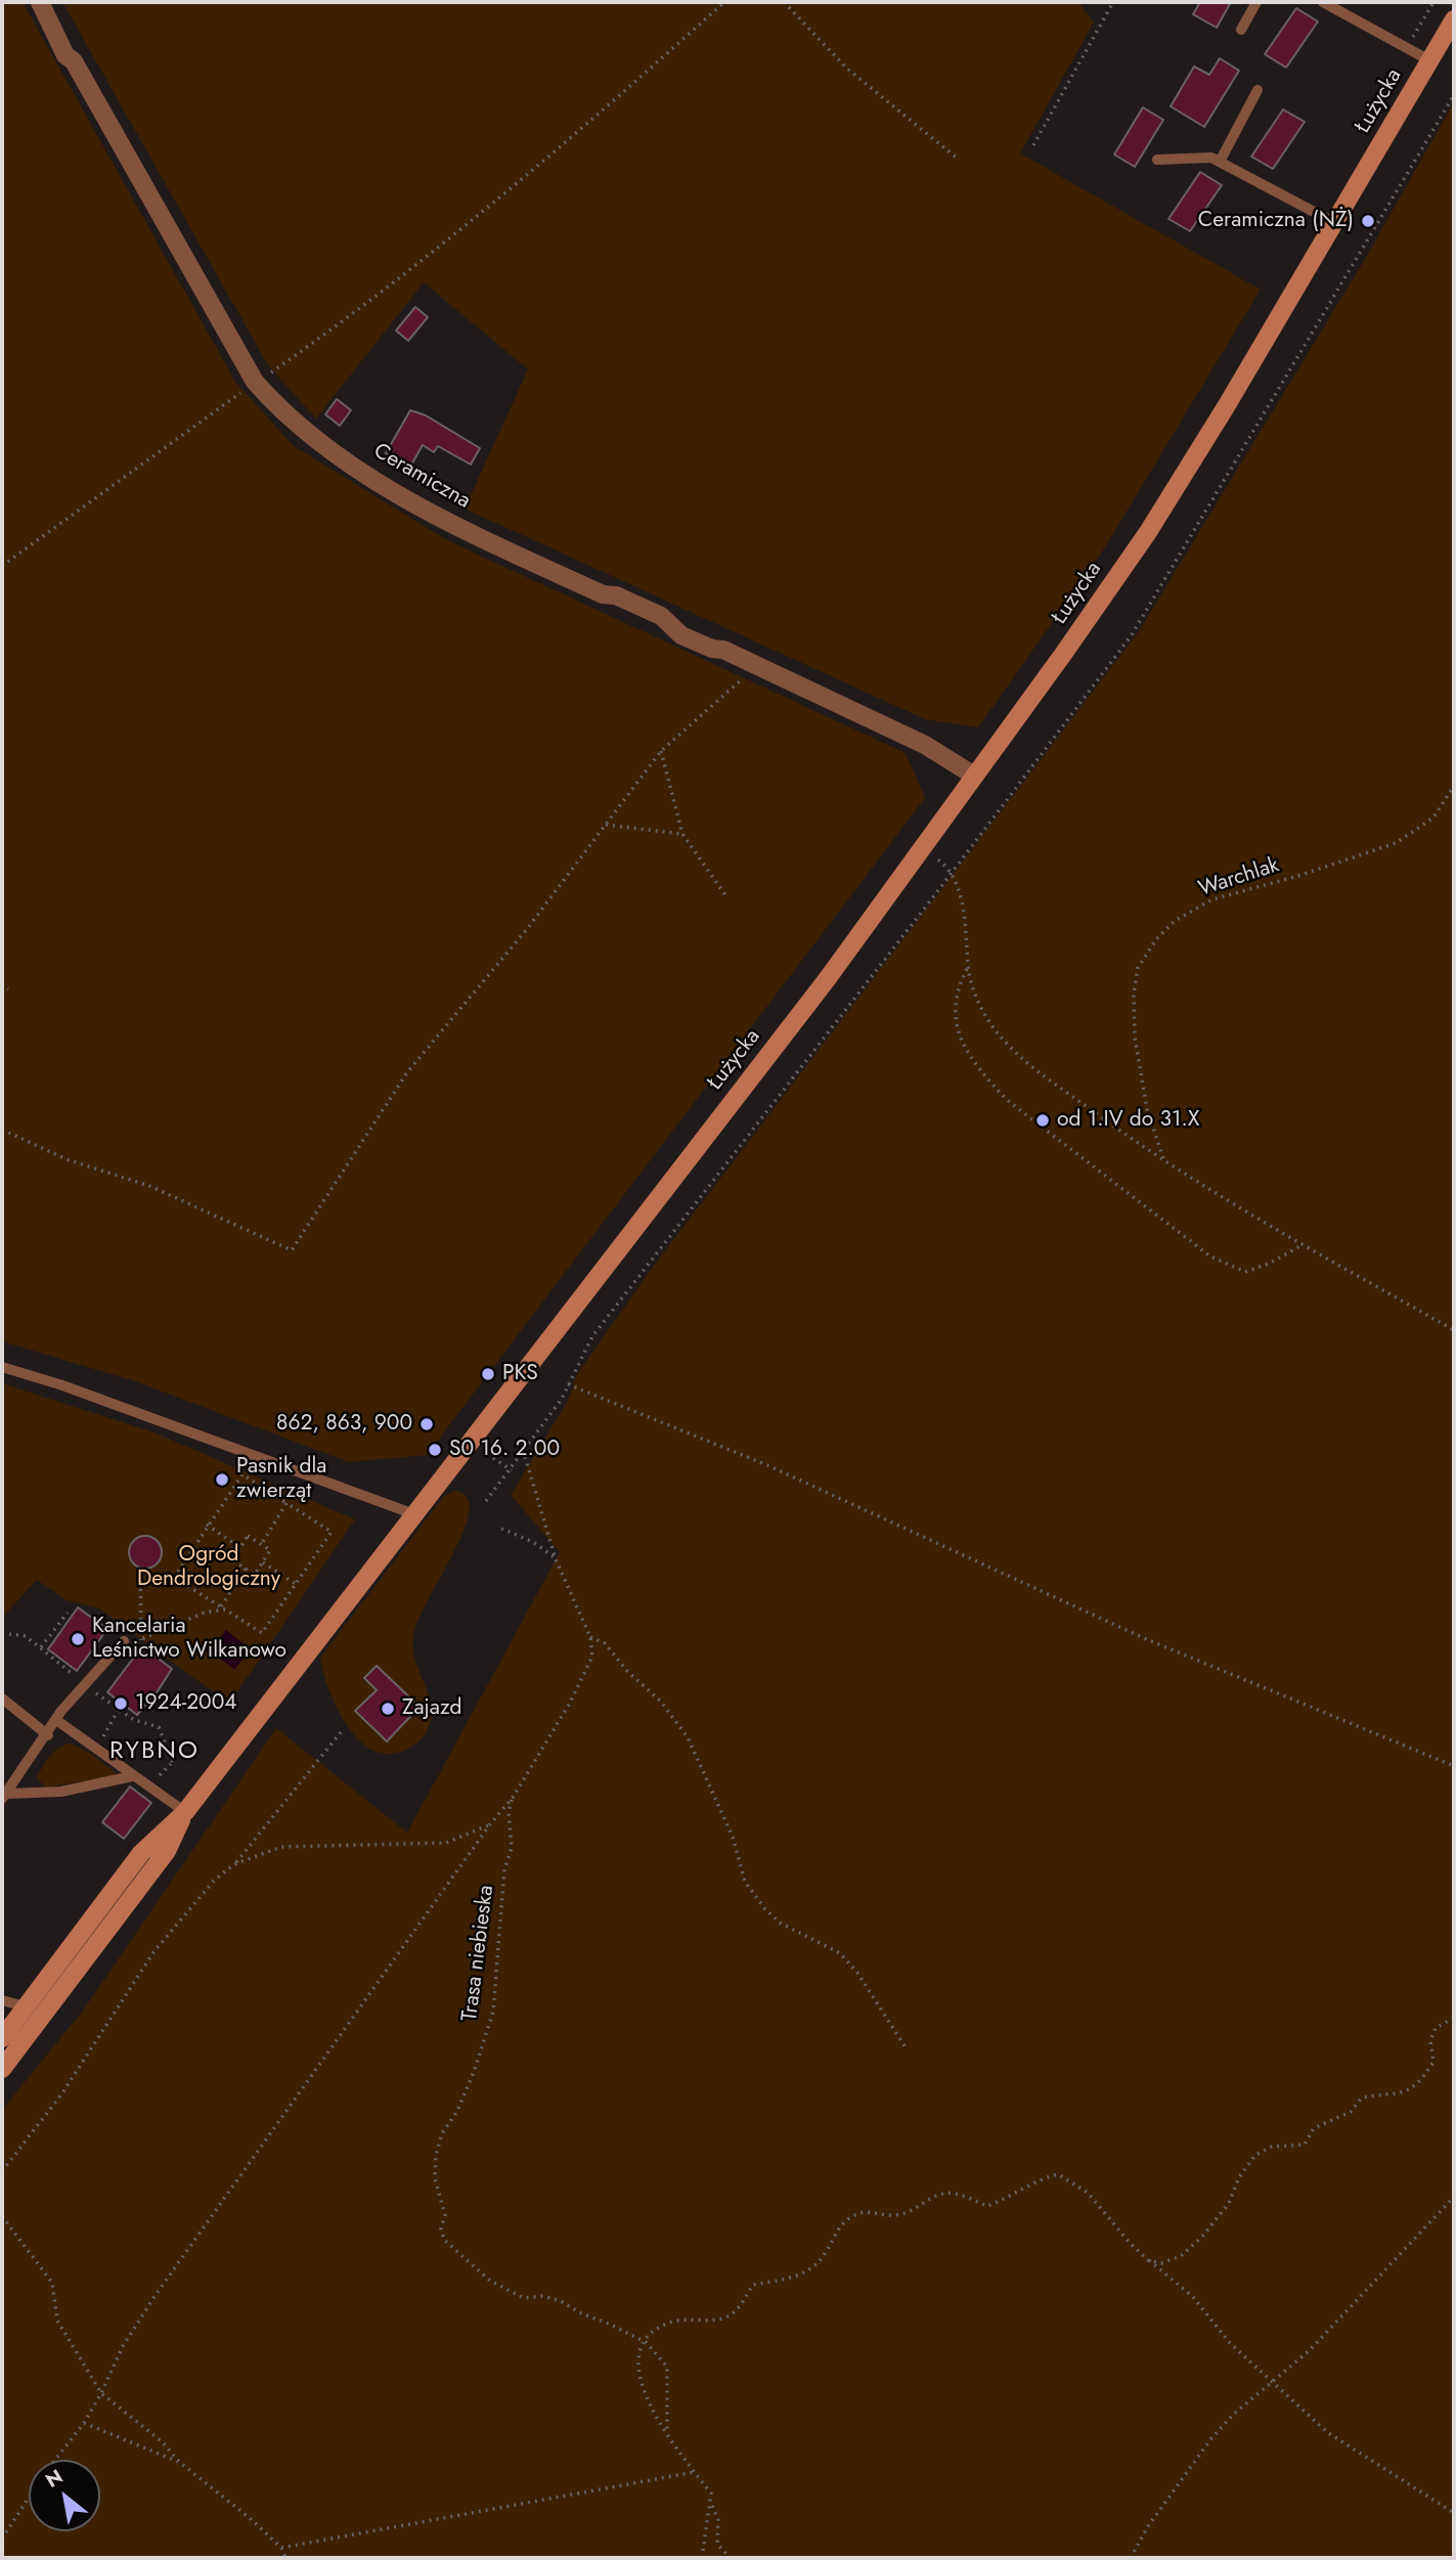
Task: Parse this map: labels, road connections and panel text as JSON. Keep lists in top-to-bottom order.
{
  "streets": {
    "main road": ["Łużycka"],
    "street": ["Ceramiczna"],
    "path": ["Warchlak", "Trasa niebieska"]
  },
  "crossings": [
    ["Łużycka", "Ceramiczna"]
  ],
  "districts": ["RYBNO"],
  "parks": ["Ogród Dendrologiczny"],
  "places": [
    "Ceramiczna (NŻ)",
    "od 1.IV do 31.X",
    "PKS",
    "862, 863, 900",
    "S0 16. 2.00",
    "Pasnik dla zwierząt",
    "Kancelaria Leśnictwo Wilkanowo",
    "1924-2004",
    "Zajazd"
  ],
  "north": "top left"
}
